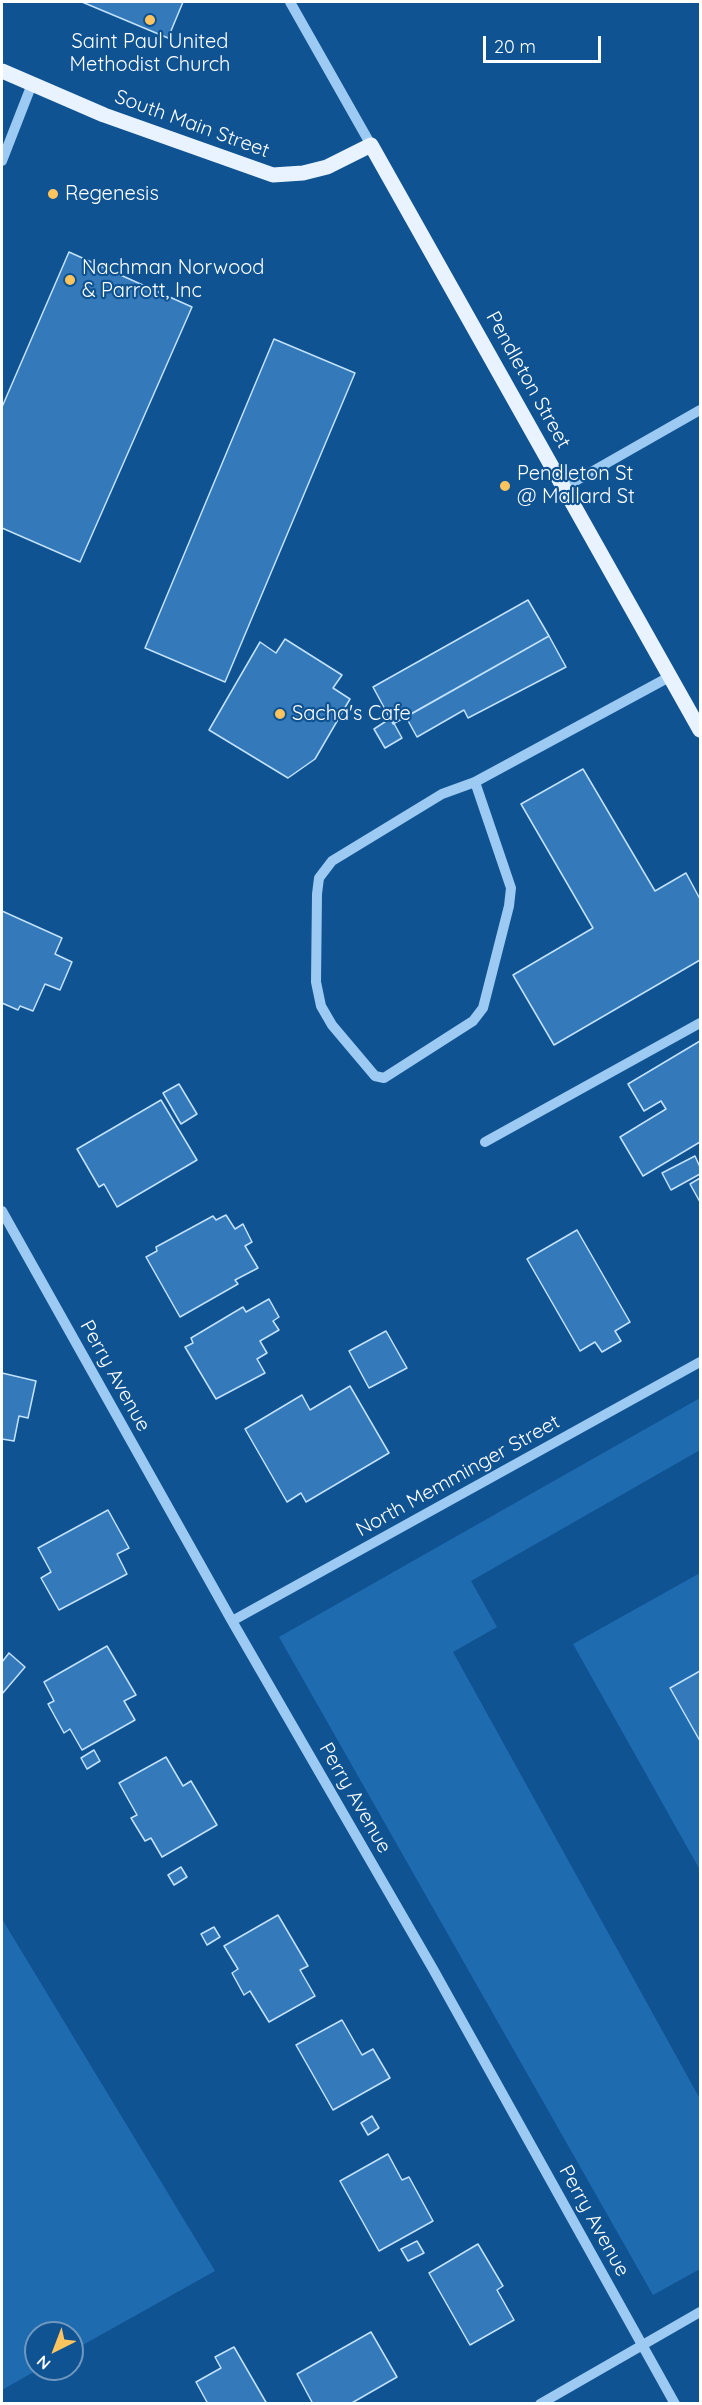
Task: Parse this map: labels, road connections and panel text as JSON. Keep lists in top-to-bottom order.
{
  "streets": {
    "main road": ["South Main Street", "Pendleton Street"],
    "street": ["Perry Avenue", "North Memminger Street"]
  },
  "crossings": [
    ["South Main Street", "Pendleton Street"],
    ["Perry Avenue", "North Memminger Street"]
  ],
  "places": [
    "Saint Paul United Methodist Church",
    "Regenesis",
    "Nachman Norwood & Parrott, Inc",
    "Pendleton St @ Mallard St",
    "Sacha's Cafe"
  ],
  "scale_bar": "20 m",
  "north": "bottom left"
}
